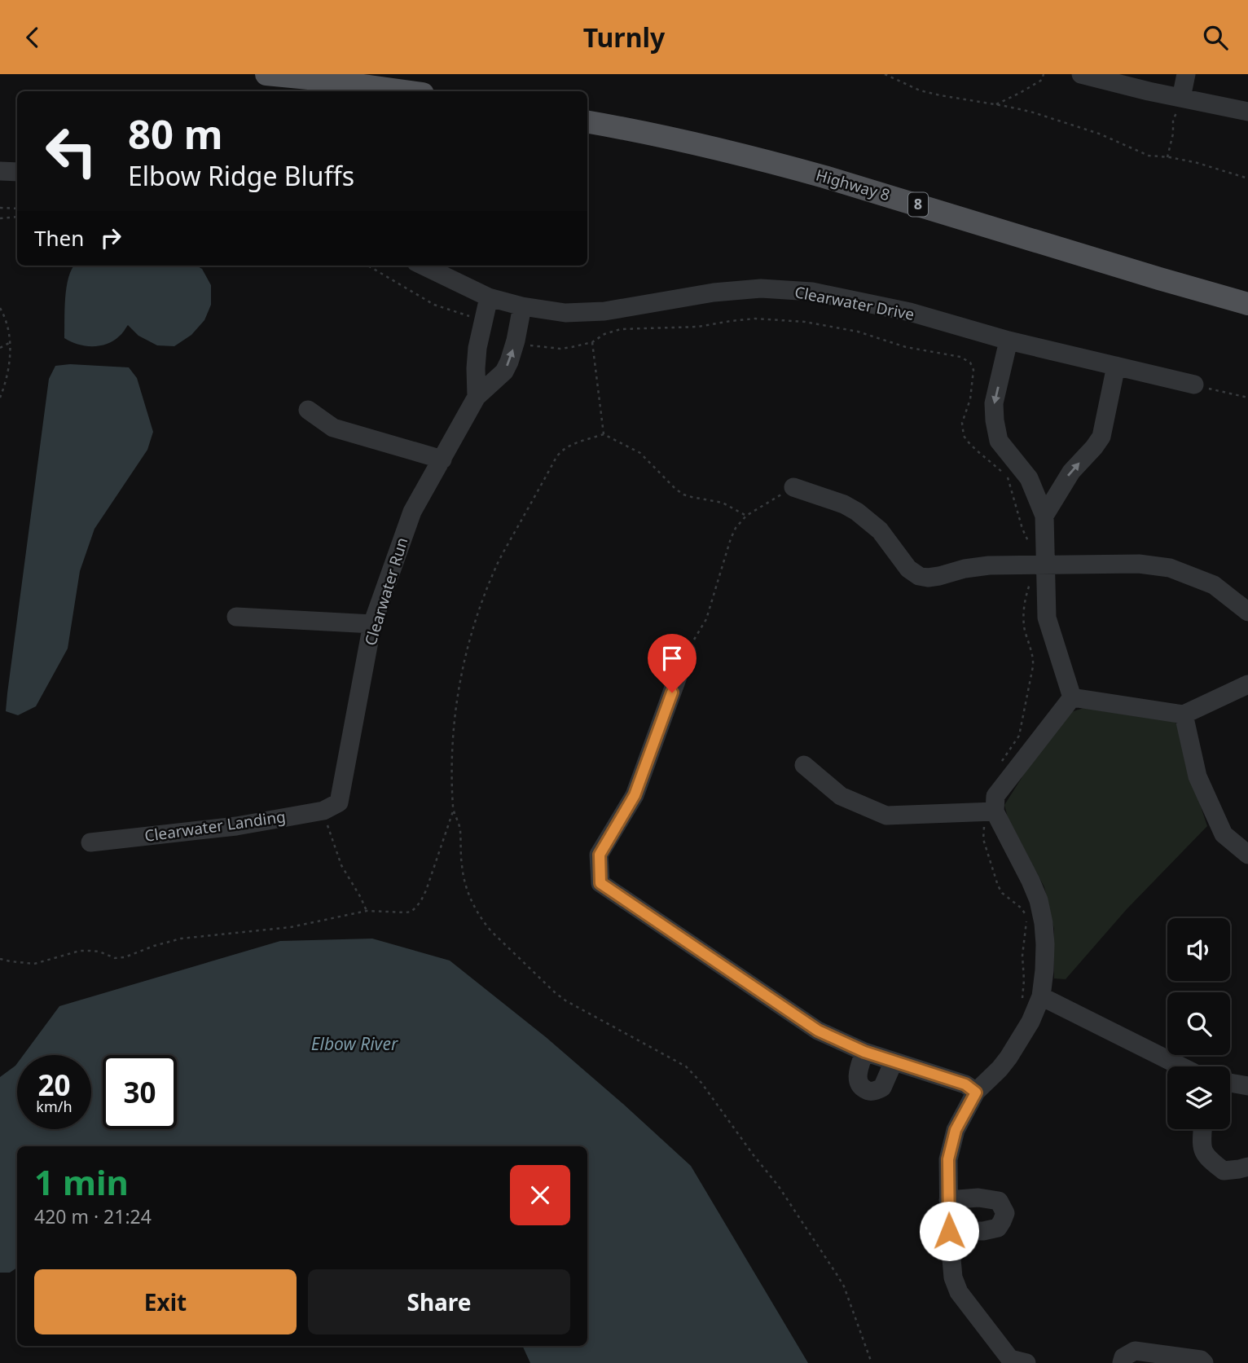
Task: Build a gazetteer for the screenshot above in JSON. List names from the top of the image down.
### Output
{
  "streets": {
    "main road": ["Highway 8", "8"],
    "street": ["Clearwater Drive", "Clearwater Run", "Clearwater Landing"]
  },
  "crossings": [
    ["Clearwater Drive", "Clearwater Run"],
    ["Clearwater Run", "Clearwater Landing"]
  ],
  "water": ["Elbow River"],
  "page": {
    "header": "Turnly",
    "turn": ["80 m", "Elbow Ridge Bluffs"],
    "then": "Then",
    "speed": "20 km/h",
    "limit": "30",
    "heading": ["1 min", "420 m · 21:24"],
    "buttons": ["Exit", "Share"]
  }
}
